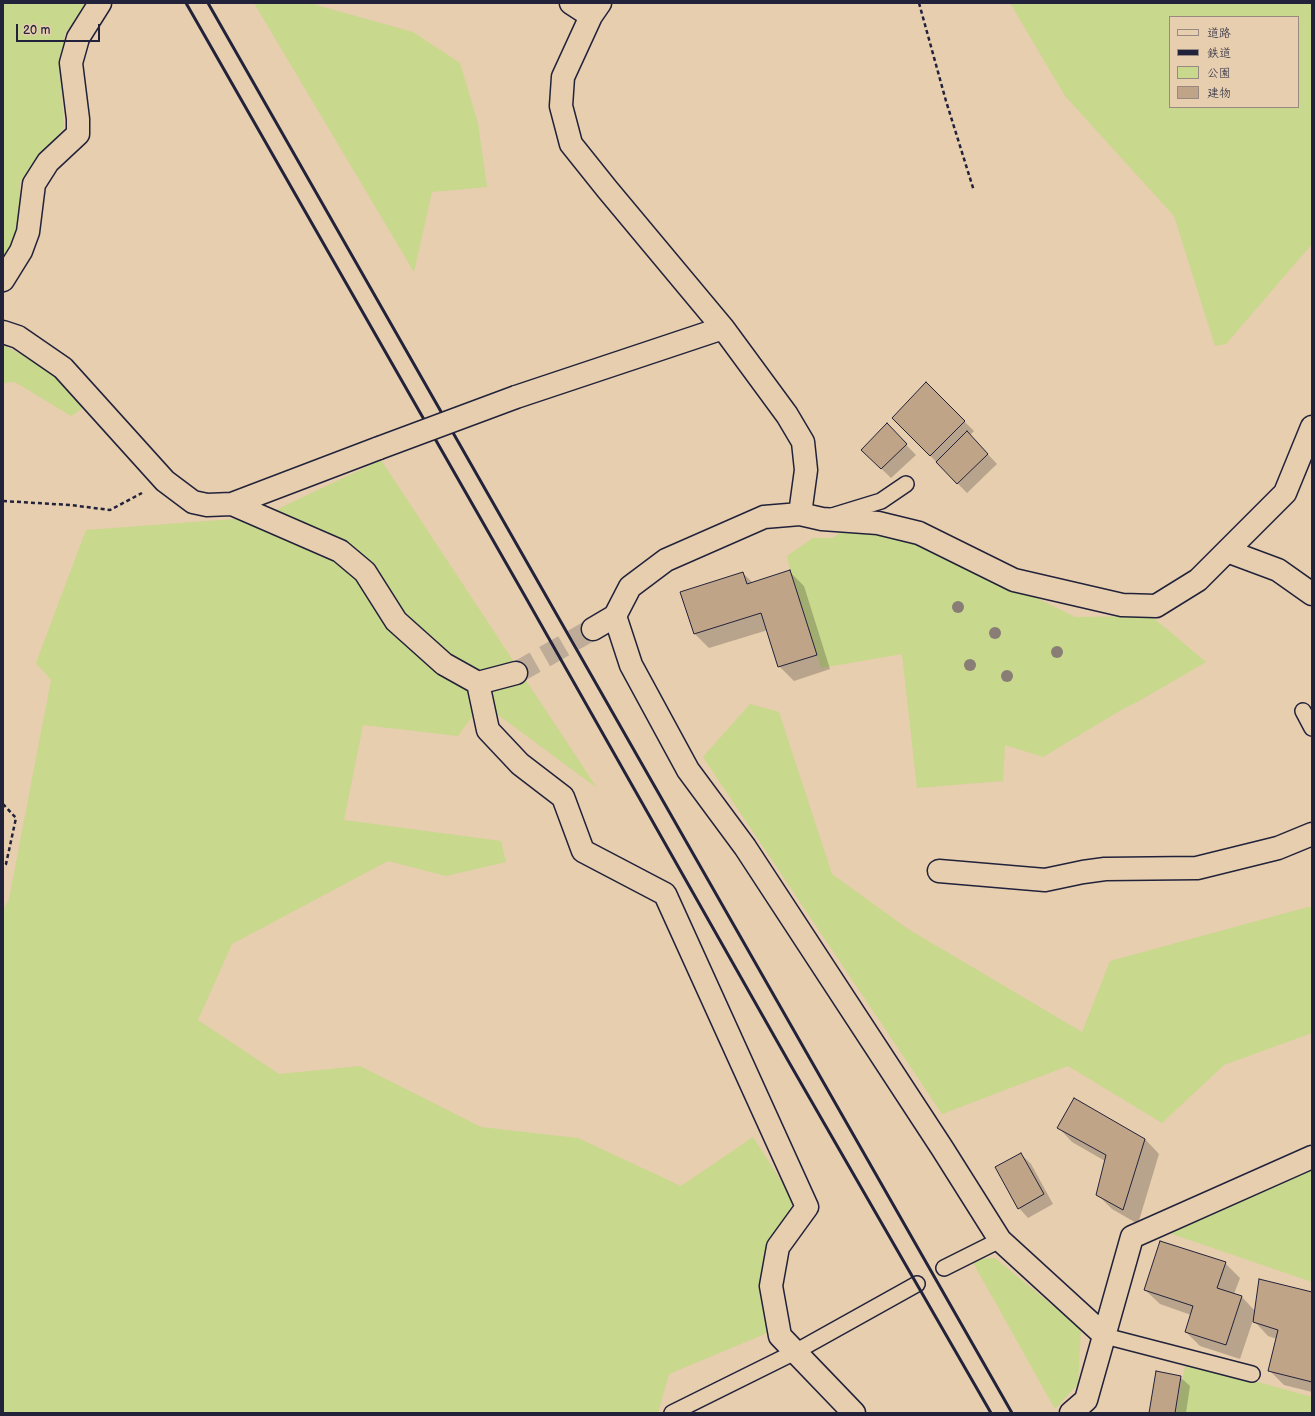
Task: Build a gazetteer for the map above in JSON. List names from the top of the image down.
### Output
{
  "legend": [
    "道路",
    "鉄道",
    "公園",
    "建物"
  ],
  "scale_bar": "20 m"
}
